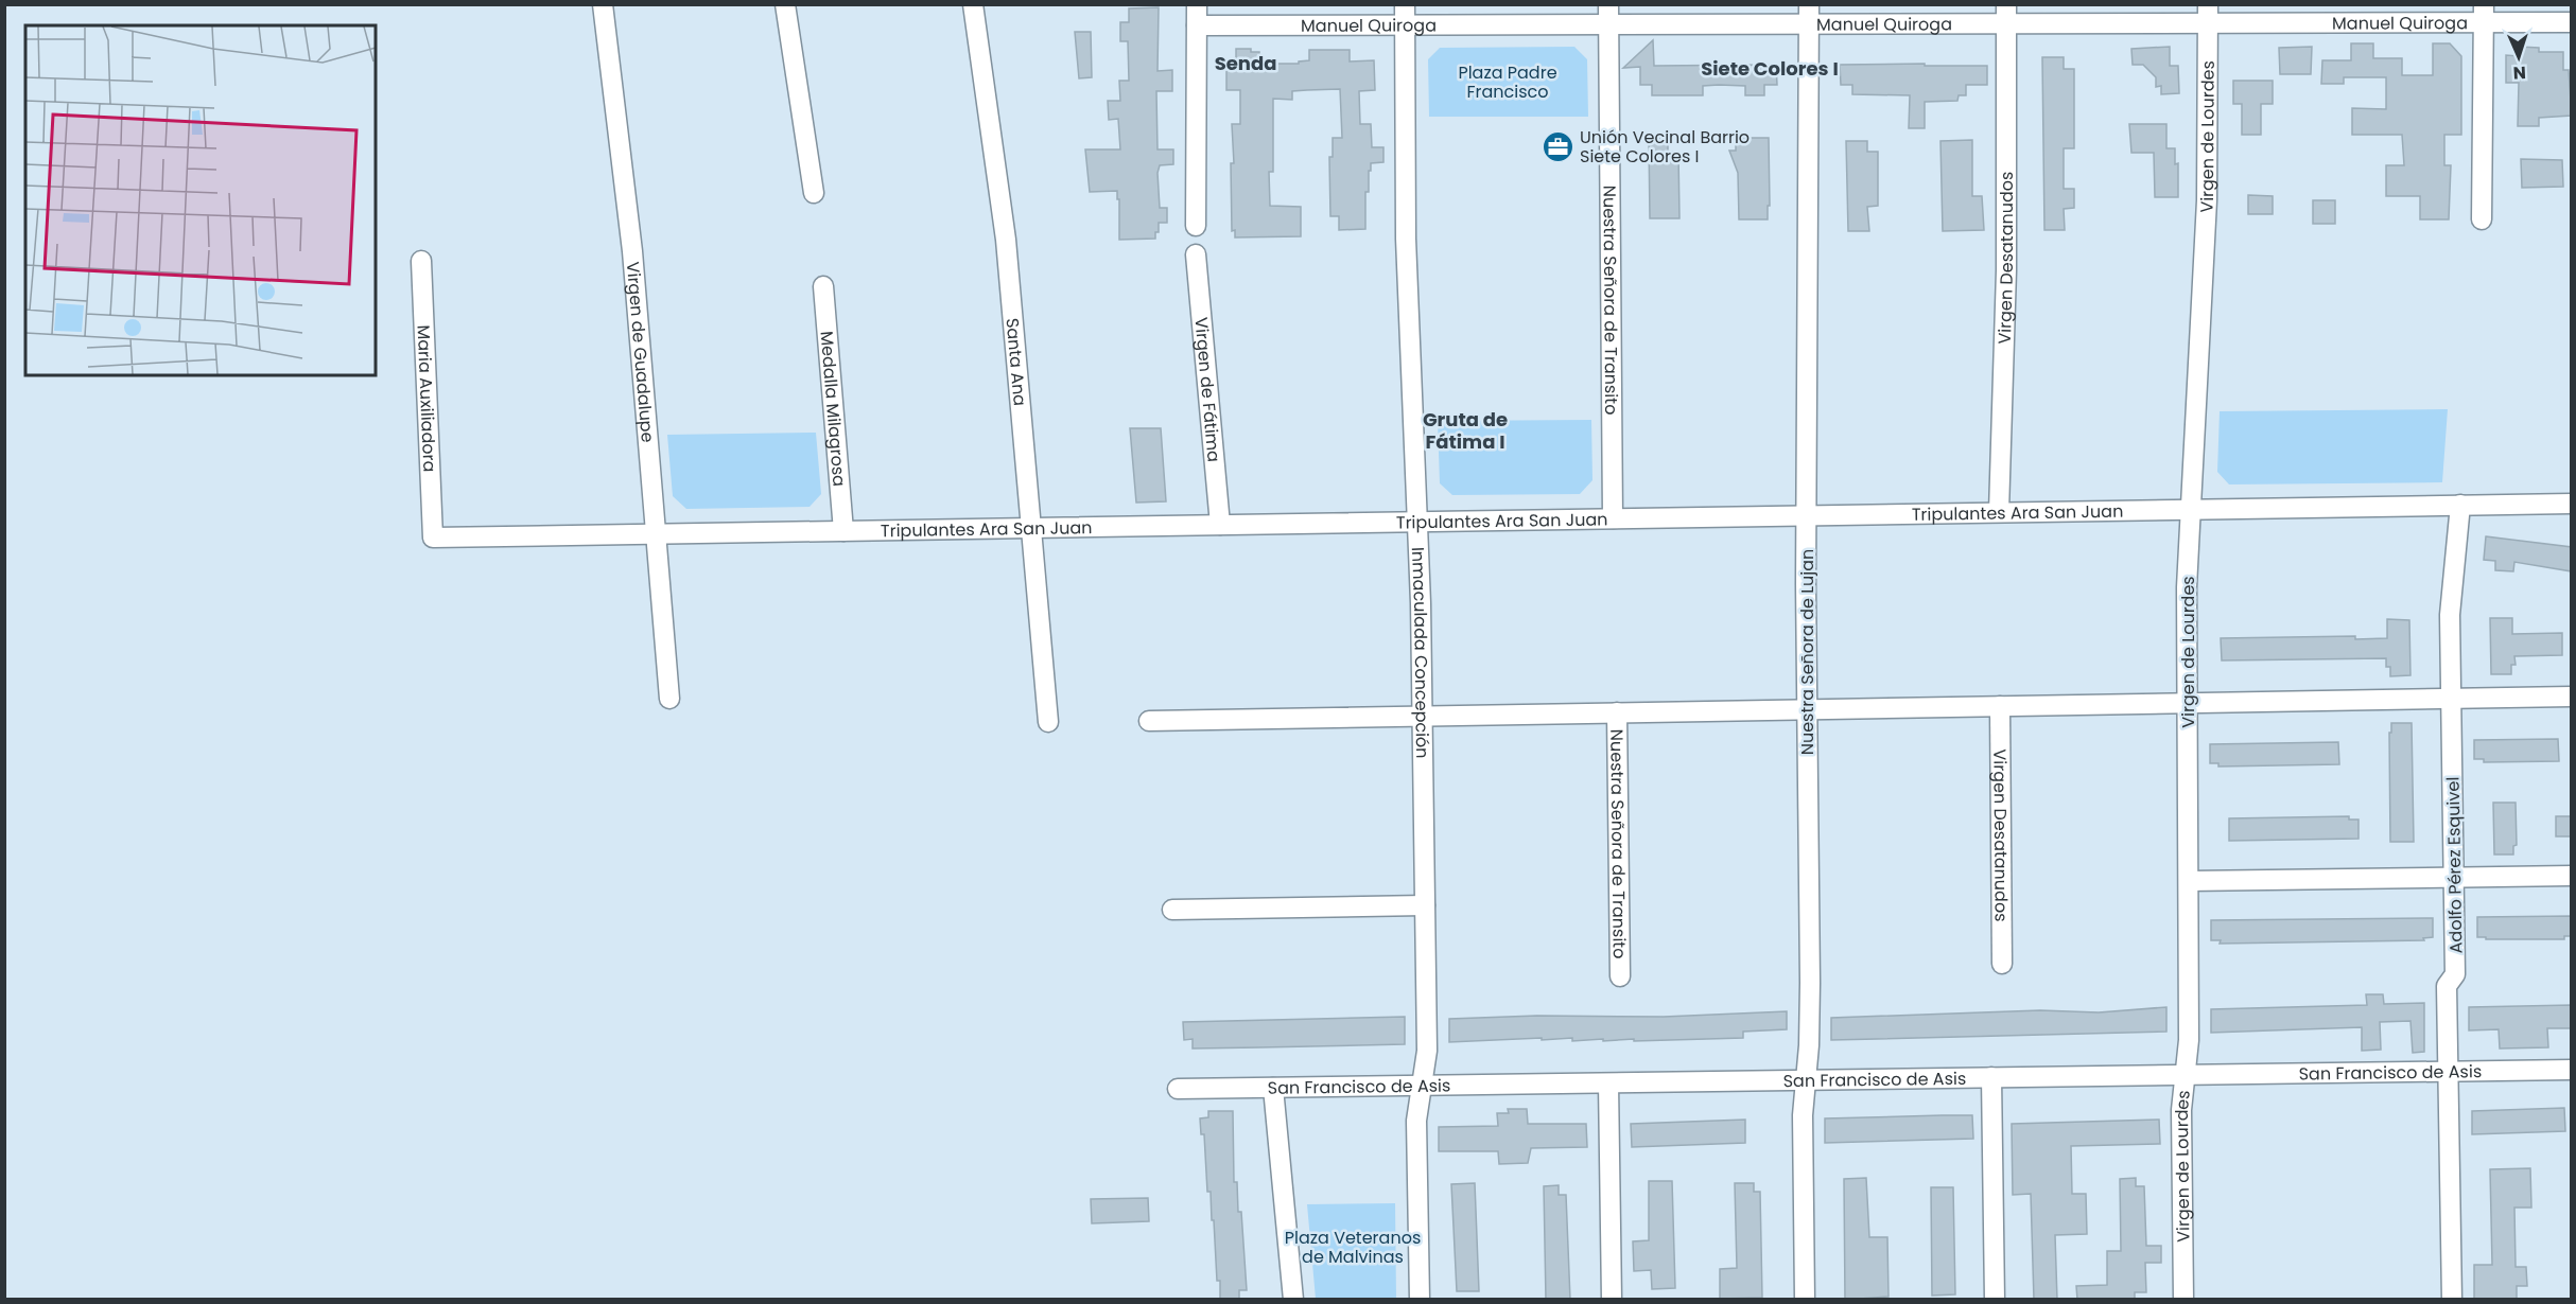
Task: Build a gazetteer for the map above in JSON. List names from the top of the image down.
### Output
{
  "streets": {
    "street": [
      "Manuel Quiroga",
      "Virgen de Lourdes",
      "Virgen Desatanudos",
      "Nuestra Señora de Transito",
      "Virgen de Guadalupe",
      "Santa Ana",
      "Virgen de Fátima",
      "Maria Auxiliadora",
      "Medalla Milagrosa",
      "Tripulantes Ara San Juan",
      "Inmaculada Concepción",
      "Nuestra Señora de Lujan",
      "Adolfo Pérez Esquivel",
      "San Francisco de Asis"
    ]
  },
  "crossings": [
    ["Manuel Quiroga", "Virgen de Lourdes"],
    ["Manuel Quiroga", "Virgen Desatanudos"],
    ["Manuel Quiroga", "Nuestra Señora de Transito"],
    ["Manuel Quiroga", "Inmaculada Concepción"],
    ["Manuel Quiroga", "Nuestra Señora de Lujan"],
    ["Virgen de Lourdes", "Tripulantes Ara San Juan"],
    ["Virgen de Lourdes", "San Francisco de Asis"],
    ["Virgen Desatanudos", "Tripulantes Ara San Juan"],
    ["Nuestra Señora de Transito", "Tripulantes Ara San Juan"],
    ["Virgen de Guadalupe", "Tripulantes Ara San Juan"],
    ["Santa Ana", "Tripulantes Ara San Juan"],
    ["Virgen de Fátima", "Tripulantes Ara San Juan"],
    ["Maria Auxiliadora", "Tripulantes Ara San Juan"],
    ["Medalla Milagrosa", "Tripulantes Ara San Juan"],
    ["Tripulantes Ara San Juan", "Inmaculada Concepción"],
    ["Tripulantes Ara San Juan", "Nuestra Señora de Lujan"],
    ["Tripulantes Ara San Juan", "Adolfo Pérez Esquivel"],
    ["Inmaculada Concepción", "San Francisco de Asis"],
    ["Nuestra Señora de Lujan", "San Francisco de Asis"],
    ["Adolfo Pérez Esquivel", "San Francisco de Asis"]
  ],
  "districts": ["Senda", "Siete Colores I", "Gruta de Fátima I"],
  "parks": ["Plaza Padre Francisco", "Plaza Veteranos de Malvinas"],
  "places": {
    "office": ["Unión Vecinal Barrio Siete Colores I"]
  },
  "north": "bottom"
}
